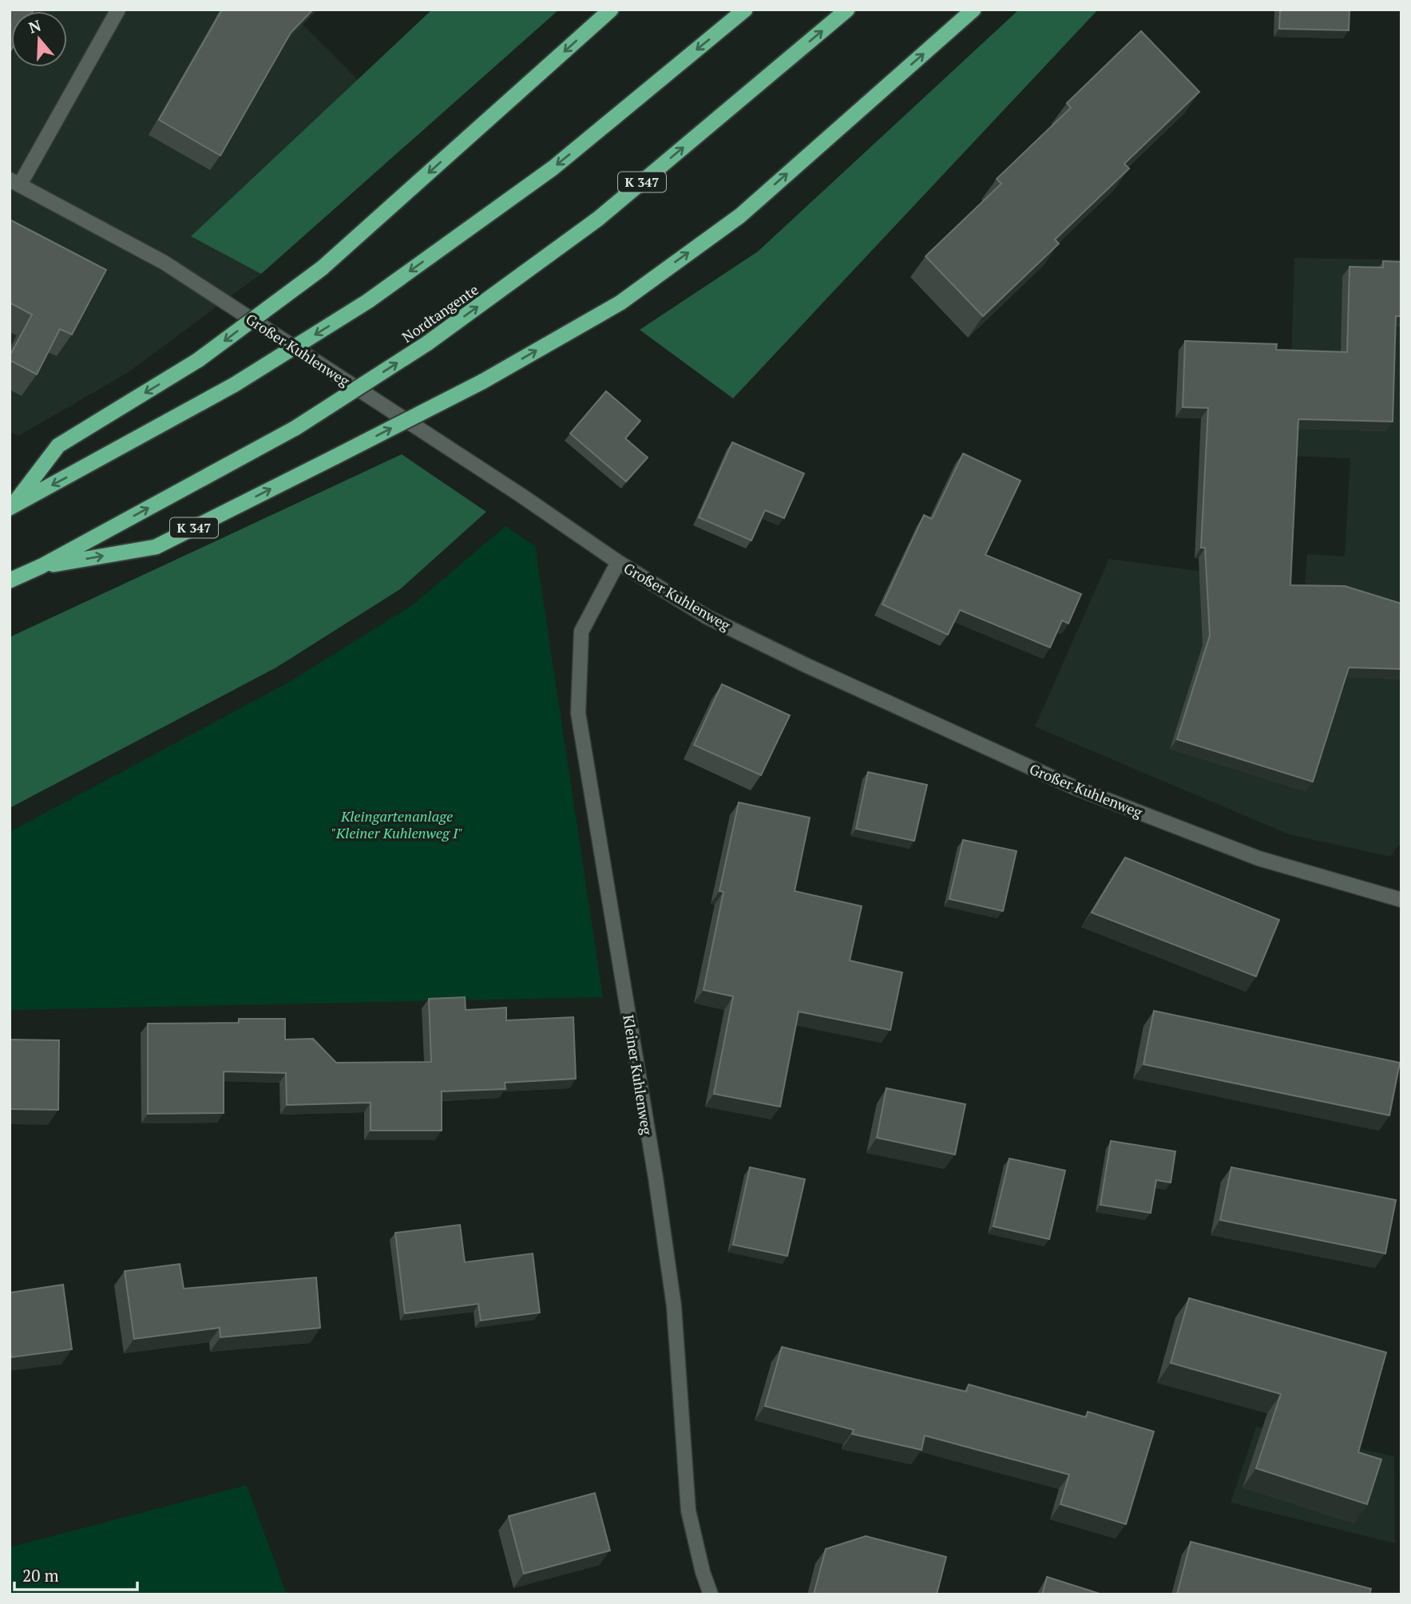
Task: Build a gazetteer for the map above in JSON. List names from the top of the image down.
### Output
{
  "streets": {
    "highway": ["K 347", "Nordtangente"],
    "street": ["Großer Kuhlenweg", "Kleiner Kuhlenweg"]
  },
  "crossings": [
    ["K 347", "Nordtangente"],
    ["Großer Kuhlenweg", "Kleiner Kuhlenweg"]
  ],
  "parks": ["Kleingartenanlage \"Kleiner Kuhlenweg I\""],
  "scale_bar": "20 m",
  "north": "top"
}
